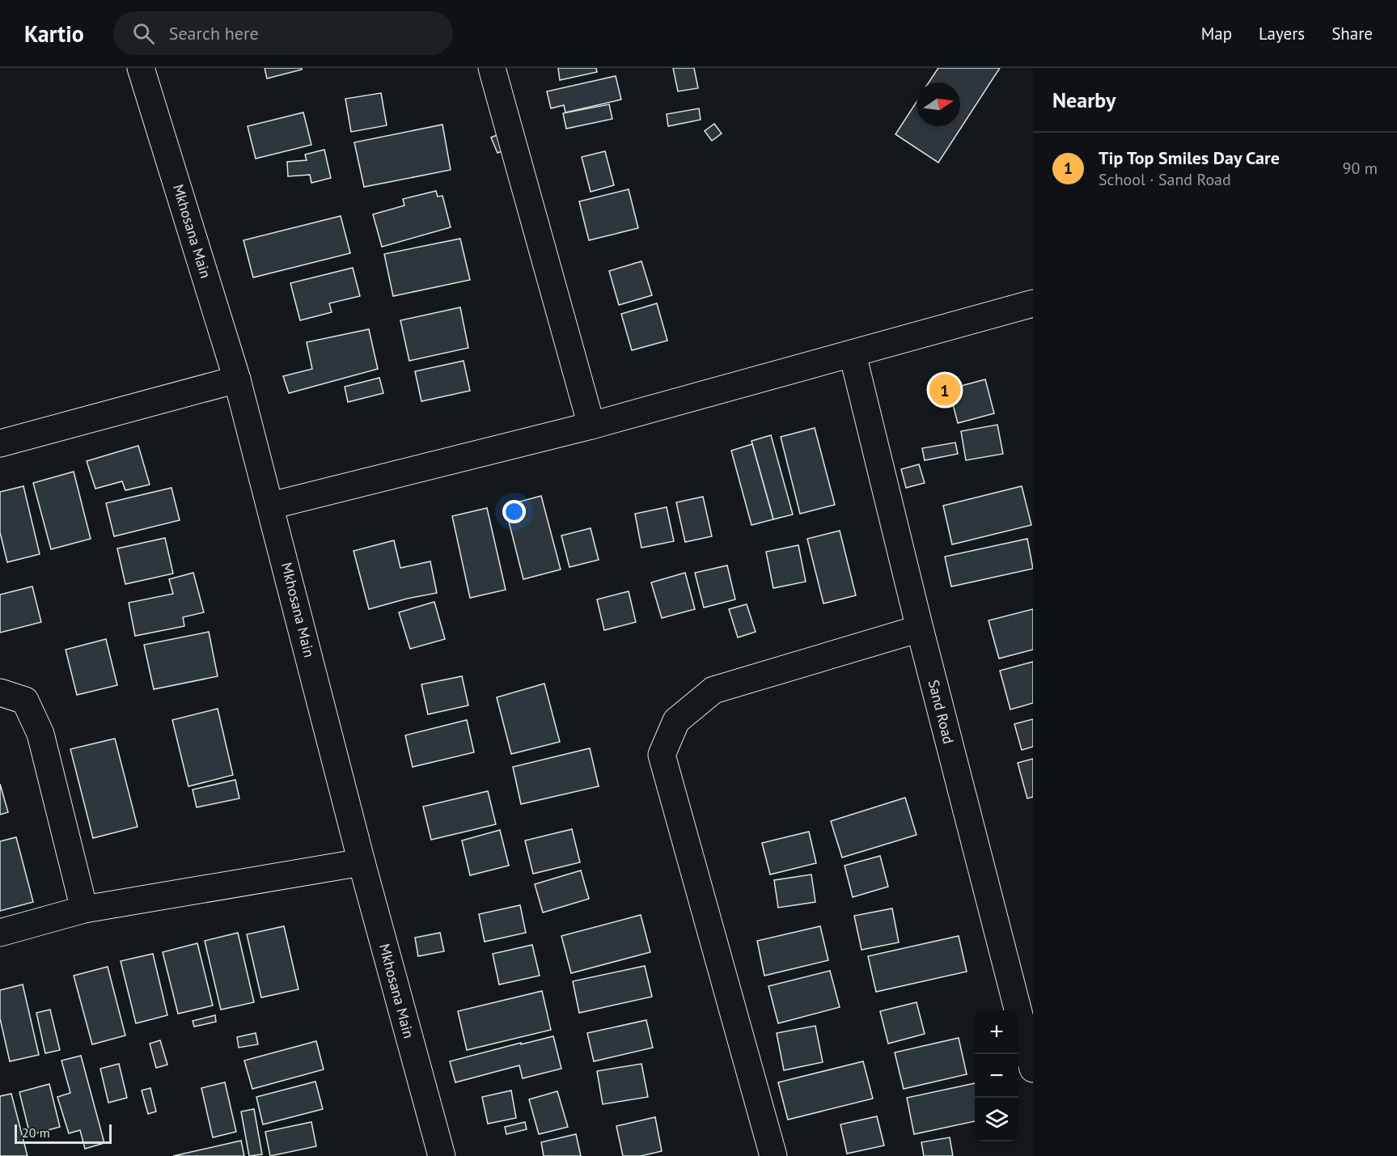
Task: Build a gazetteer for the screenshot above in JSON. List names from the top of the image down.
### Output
{
  "streets": {
    "street": ["Mkhosana Main", "Sand Road"]
  },
  "scale_bar": "20 m",
  "north": "right",
  "page": {
    "header": "Kartio",
    "search": "Search here",
    "nav": ["Map", "Layers", "Share"],
    "heading": "Nearby",
    "list": [
      {
        "mark": "1",
        "name": "Tip Top Smiles Day Care",
        "note": "School · Sand Road",
        "value": "90 m"
      }
    ],
    "pins": "1",
    "map_buttons": ["+", "−"],
    "scale": "20 m"
  }
}
